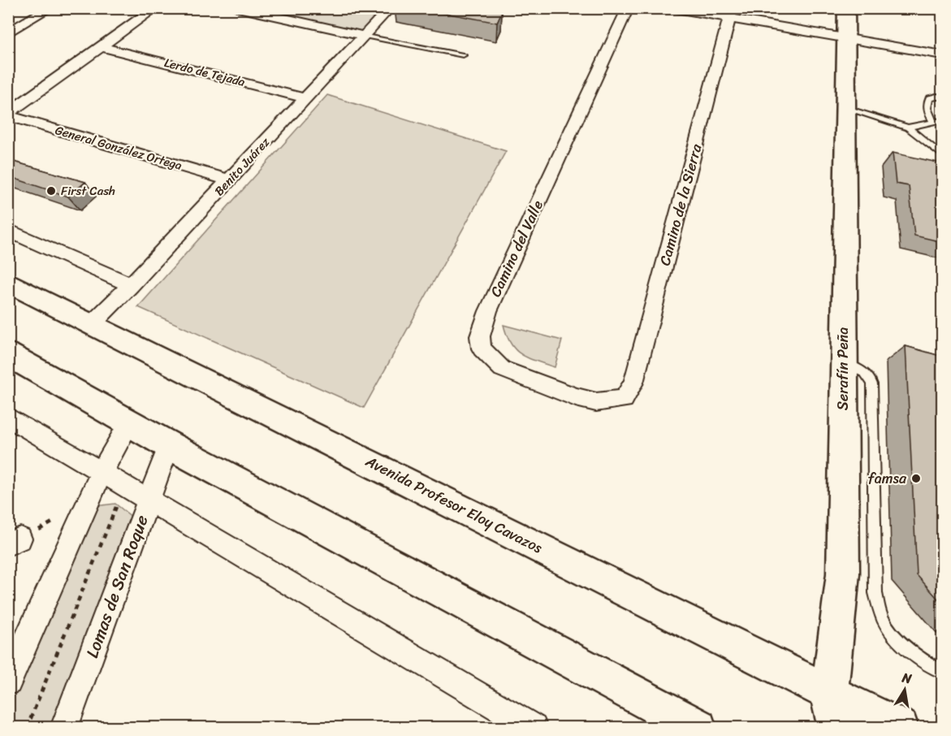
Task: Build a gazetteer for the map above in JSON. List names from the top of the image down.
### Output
{
  "streets": {
    "main road": ["Serafín Peña", "Avenida Profesor Eloy Cavazos"],
    "street": [
      "Lerdo de Tejada",
      "General González Ortega",
      "Benito Juárez",
      "Camino de la Sierra",
      "Camino del Valle",
      "Lomas de San Roque"
    ]
  },
  "crossings": [
    ["Lerdo de Tejada", "Benito Juárez"],
    ["General González Ortega", "Benito Juárez"],
    ["Benito Juárez", "Avenida Profesor Eloy Cavazos"],
    ["Camino de la Sierra", "Camino del Valle"],
    ["Serafín Peña", "Avenida Profesor Eloy Cavazos"]
  ],
  "places": ["First Cash", "famsa"],
  "north": "top"
}
